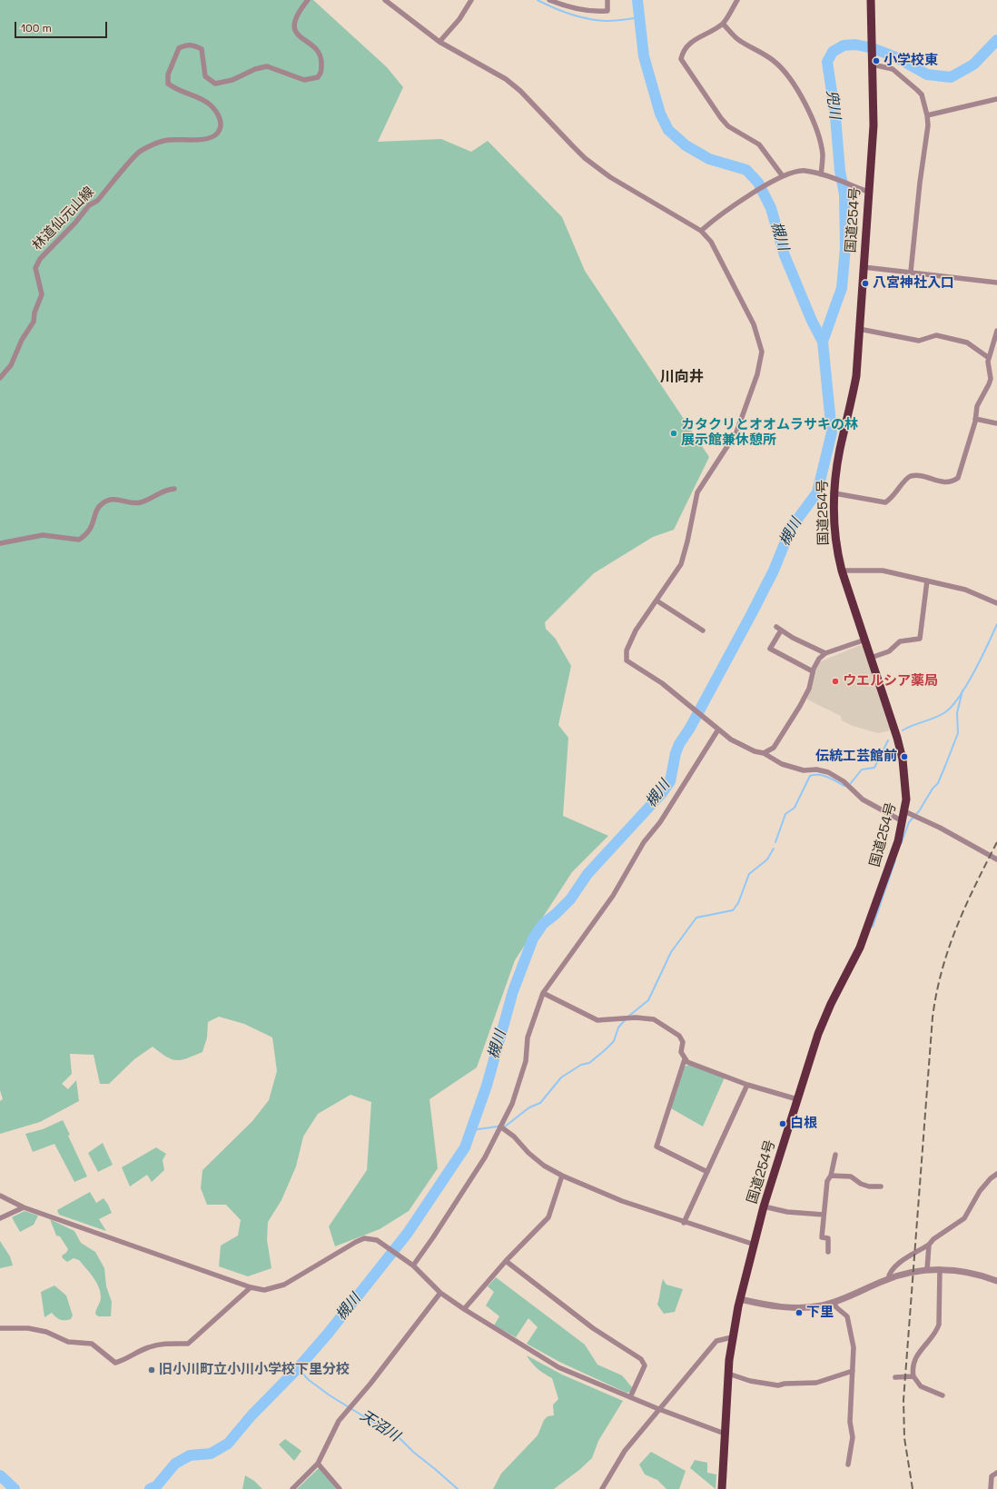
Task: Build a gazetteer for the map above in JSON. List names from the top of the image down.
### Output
{
  "streets": {
    "highway": ["国道254号"],
    "street": ["林道仙元山線"]
  },
  "districts": ["川向井"],
  "water": ["兜川", "槻川", "天沼川"],
  "places": [
    "小学校東",
    "八宮神社入口",
    "カタクリとオオムラサキの林 展示館兼休憩所",
    "ウエルシア薬局",
    "伝統工芸館前",
    "白根",
    "下里",
    "旧小川町立小川小学校下里分校"
  ],
  "scale_bar": "100 m"
}
